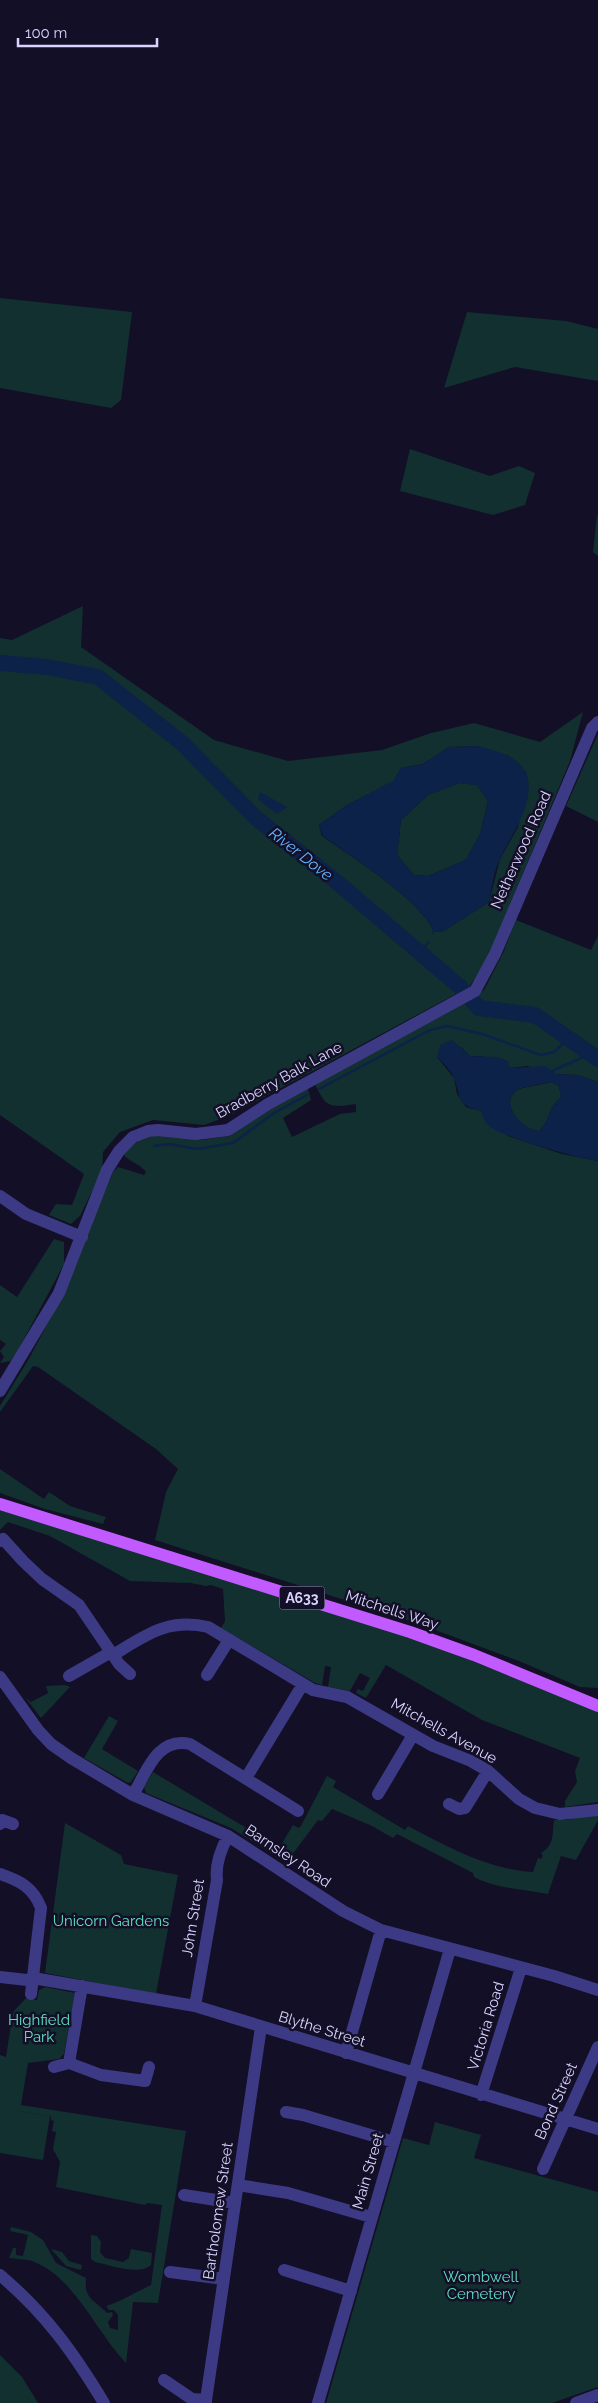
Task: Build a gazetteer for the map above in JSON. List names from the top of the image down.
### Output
{
  "streets": {
    "main road": ["A633", "Mitchells Way"],
    "street": [
      "Netherwood Road",
      "Bradberry Balk Lane",
      "Mitchells Avenue",
      "Barnsley Road",
      "John Street",
      "Victoria Road",
      "Blythe Street",
      "Bond Street",
      "Main Street",
      "Bartholomew Street"
    ]
  },
  "crossings": [
    ["Netherwood Road", "Bradberry Balk Lane"],
    ["Barnsley Road", "John Street"],
    ["Barnsley Road", "Victoria Road"],
    ["Barnsley Road", "Main Street"],
    ["John Street", "Blythe Street"],
    ["Victoria Road", "Blythe Street"],
    ["Blythe Street", "Bond Street"],
    ["Blythe Street", "Main Street"],
    ["Blythe Street", "Bartholomew Street"]
  ],
  "water": ["River Dove"],
  "parks": ["Unicorn Gardens", "Highfield Park", "Wombwell Cemetery"],
  "scale_bar": "100 m"
}
